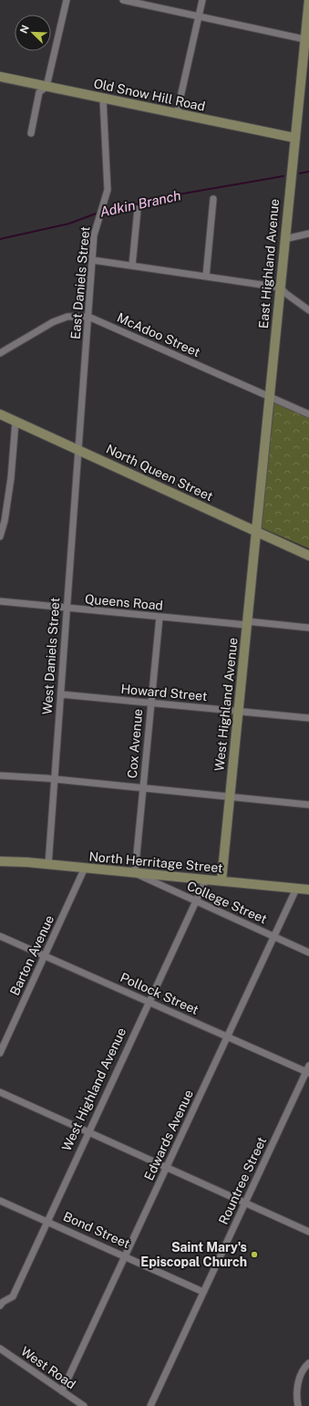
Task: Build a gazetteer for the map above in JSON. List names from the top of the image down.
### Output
{
  "streets": {
    "street": [
      "Old Snow Hill Road",
      "East Highland Avenue",
      "East Daniels Street",
      "McAdoo Street",
      "North Queen Street",
      "Queens Road",
      "West Daniels Street",
      "Howard Street",
      "West Highland Avenue",
      "Cox Avenue",
      "North Herritage Street",
      "College Street",
      "Barton Avenue",
      "Pollock Street",
      "Edwards Avenue",
      "Rountree Street",
      "Bond Street",
      "West Road"
    ]
  },
  "crossings": [
    ["Old Snow Hill Road", "East Highland Avenue"],
    ["Old Snow Hill Road", "East Daniels Street"],
    ["East Highland Avenue", "McAdoo Street"],
    ["East Highland Avenue", "North Queen Street"],
    ["East Highland Avenue", "West Highland Avenue"],
    ["East Daniels Street", "McAdoo Street"],
    ["East Daniels Street", "North Queen Street"],
    ["East Daniels Street", "West Daniels Street"],
    ["North Queen Street", "West Daniels Street"],
    ["North Queen Street", "West Highland Avenue"],
    ["Queens Road", "West Daniels Street"],
    ["Queens Road", "West Highland Avenue"],
    ["Queens Road", "Cox Avenue"],
    ["West Daniels Street", "Howard Street"],
    ["West Daniels Street", "North Herritage Street"],
    ["Howard Street", "West Highland Avenue"],
    ["Howard Street", "Cox Avenue"],
    ["West Highland Avenue", "North Herritage Street"],
    ["West Highland Avenue", "College Street"],
    ["West Highland Avenue", "Pollock Street"],
    ["West Highland Avenue", "Bond Street"],
    ["Cox Avenue", "North Herritage Street"],
    ["Cox Avenue", "College Street"],
    ["North Herritage Street", "College Street"],
    ["North Herritage Street", "Barton Avenue"],
    ["North Herritage Street", "Edwards Avenue"],
    ["College Street", "Edwards Avenue"],
    ["Barton Avenue", "Pollock Street"],
    ["Pollock Street", "Edwards Avenue"],
    ["Pollock Street", "Rountree Street"],
    ["Edwards Avenue", "Bond Street"],
    ["Edwards Avenue", "West Road"],
    ["Rountree Street", "Bond Street"]
  ],
  "water": ["Adkin Branch"],
  "places": ["Saint Mary's Episcopal Church"],
  "north": "top left"
}
